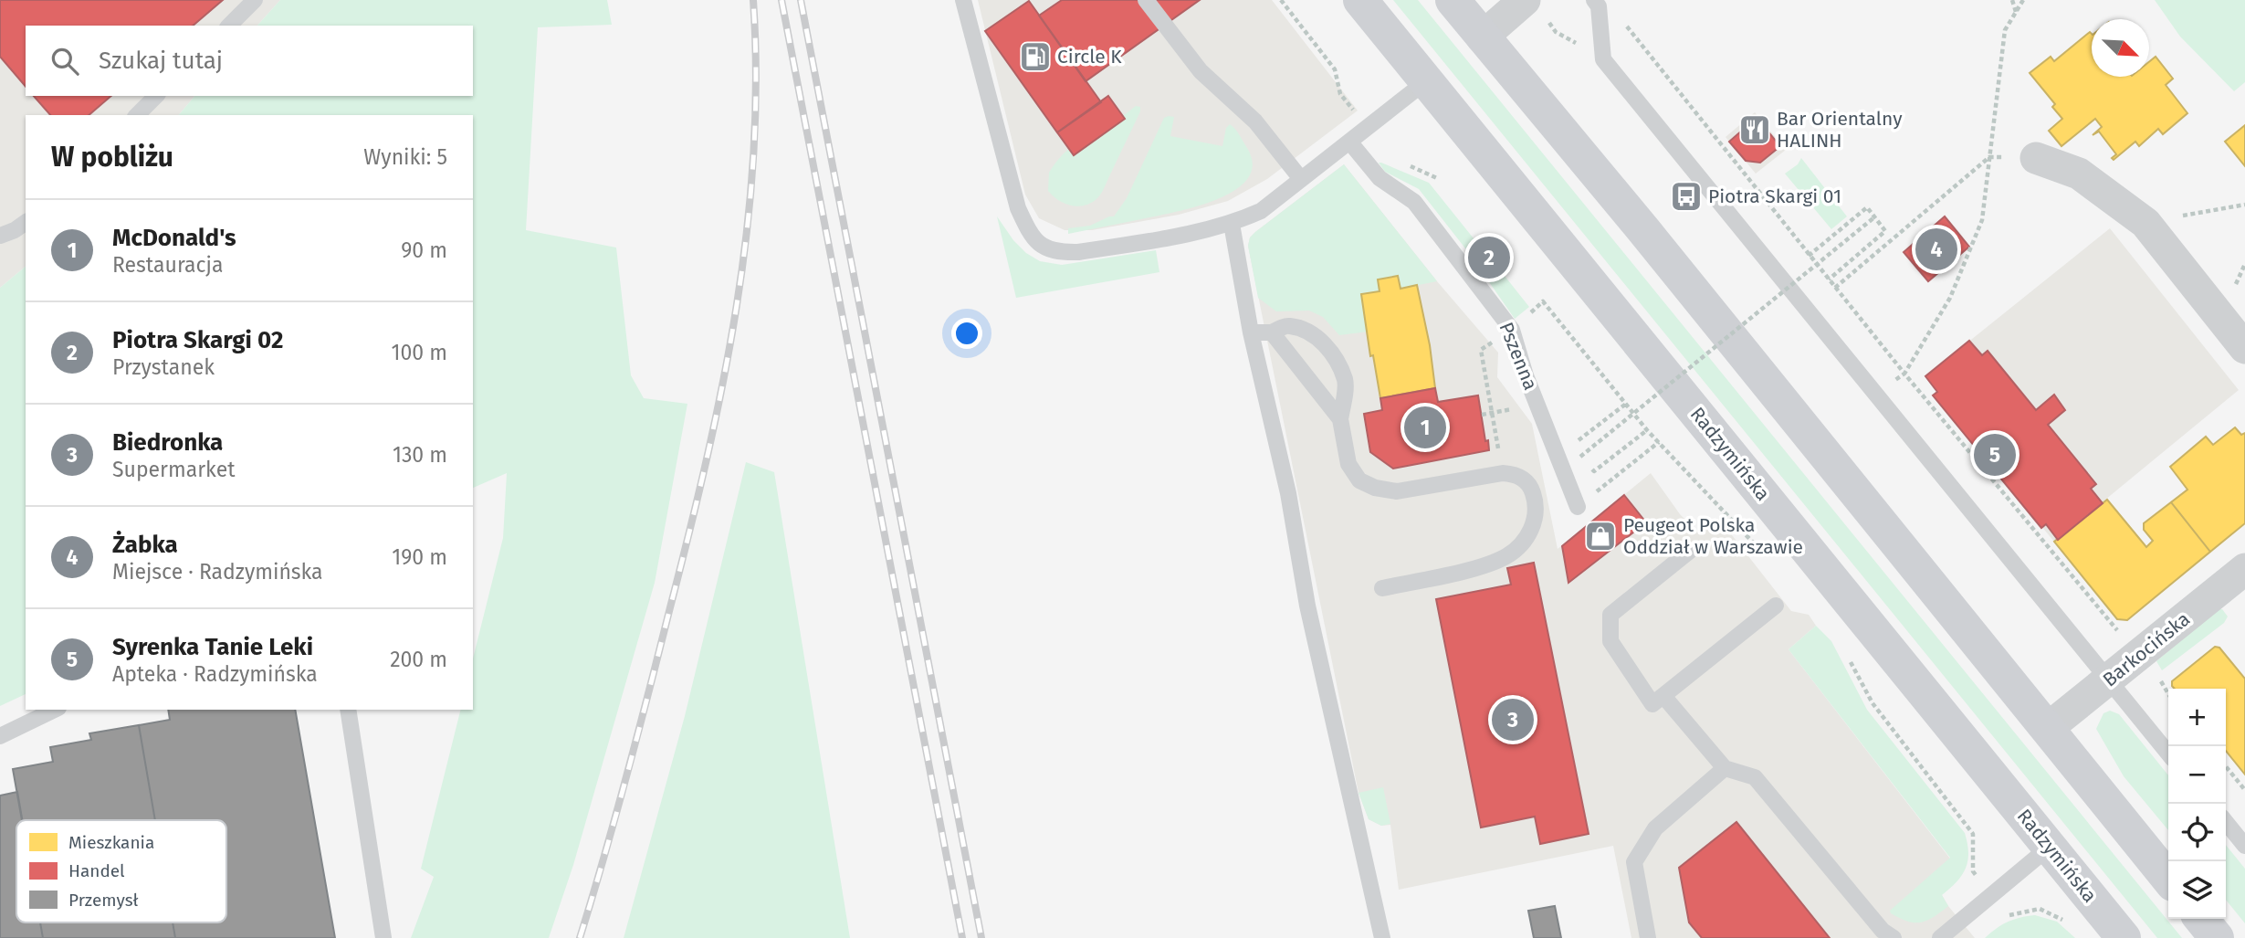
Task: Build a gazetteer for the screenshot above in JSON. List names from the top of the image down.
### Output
{
  "streets": {
    "main road": ["Radzymińska"],
    "street": ["Barkocińska"],
    "lane": ["Pszenna"]
  },
  "places": {
    "fuel station": ["Circle K"],
    "restaurant": ["Bar Orientalny HALINH"],
    "bus stop": ["Piotra Skargi 01"],
    "shop": ["Peugeot Polska Oddział w Warszawie"]
  },
  "legend": ["Mieszkania", "Handel", "Przemysł"],
  "north": "bottom right",
  "page": {
    "search": "Szukaj tutaj",
    "heading": ["W pobliżu", "Wyniki: 5"],
    "list": [
      {
        "mark": "1",
        "name": "McDonald's",
        "note": "Restauracja",
        "value": "90 m"
      },
      {
        "mark": "2",
        "name": "Piotra Skargi 02",
        "note": "Przystanek",
        "value": "100 m"
      },
      {
        "mark": "3",
        "name": "Biedronka",
        "note": "Supermarket",
        "value": "130 m"
      },
      {
        "mark": "4",
        "name": "Żabka",
        "note": "Miejsce · Radzymińska",
        "value": "190 m"
      },
      {
        "mark": "5",
        "name": "Syrenka Tanie Leki",
        "note": "Apteka · Radzymińska",
        "value": "200 m"
      }
    ],
    "pins": [
      "4",
      "2",
      "1",
      "5",
      "3"
    ],
    "map_buttons": ["+", "−"]
  }
}
